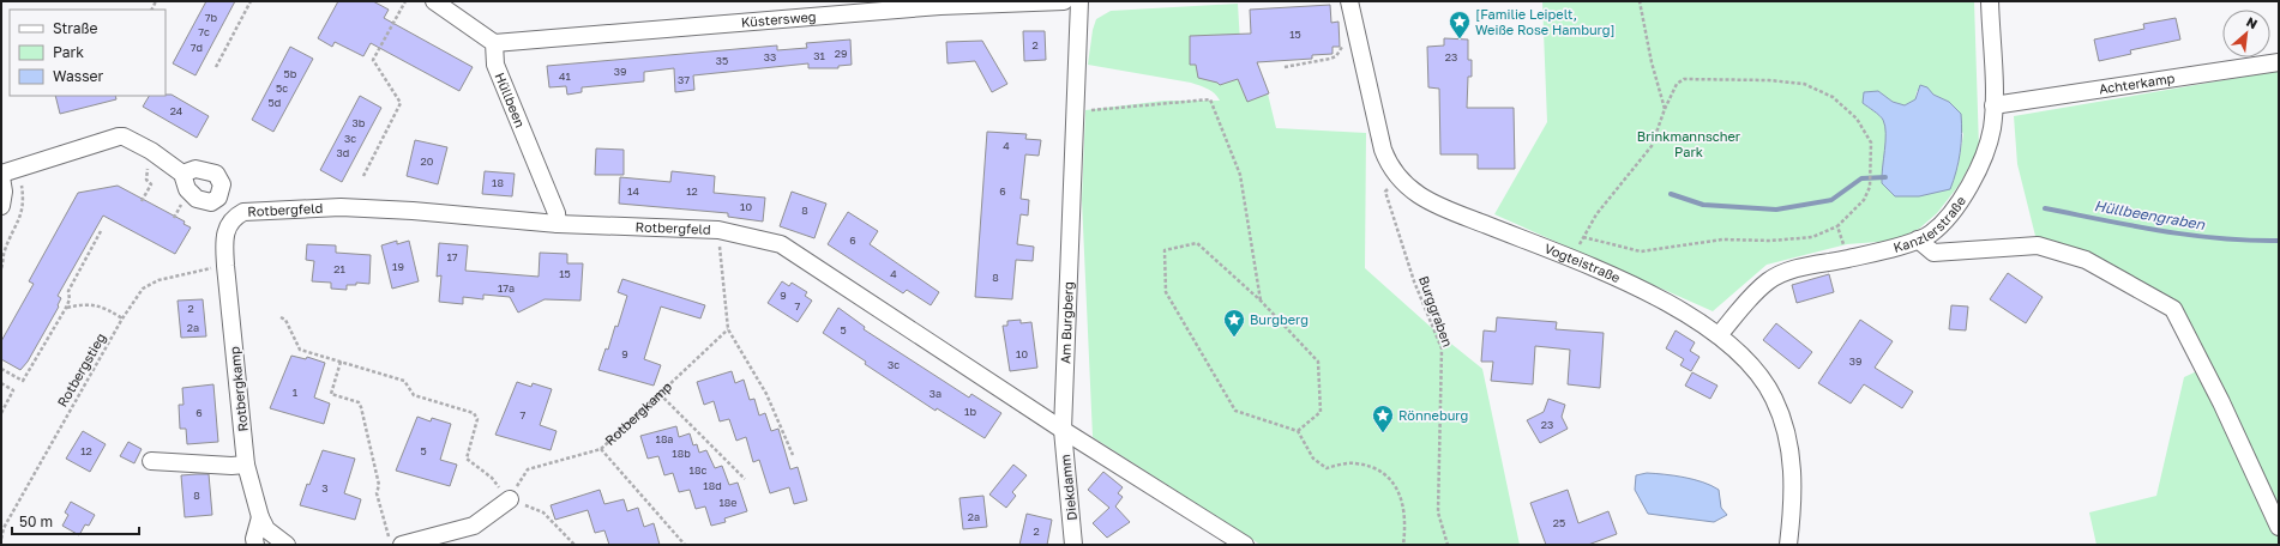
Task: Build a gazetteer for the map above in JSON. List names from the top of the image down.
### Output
{
  "streets": {
    "street": [
      "Küstersweg",
      "Achterkamp",
      "Hüllbeen",
      "Rotbergfeld",
      "Kanzlerstraße",
      "Vogteistraße",
      "Am Burgberg",
      "Rotbergkamp",
      "Diekdamm"
    ],
    "path": ["Burggraben", "Rotbergstieg"]
  },
  "crossings": [
    ["Küstersweg", "Hüllbeen"],
    ["Achterkamp", "Kanzlerstraße"],
    ["Hüllbeen", "Rotbergfeld"],
    ["Rotbergfeld", "Am Burgberg"],
    ["Rotbergfeld", "Rotbergkamp"],
    ["Rotbergfeld", "Diekdamm"],
    ["Kanzlerstraße", "Vogteistraße"],
    ["Vogteistraße", "Burggraben"],
    ["Am Burgberg", "Diekdamm"],
    ["Rotbergstieg", "Rotbergkamp"]
  ],
  "water": ["Hüllbeengraben"],
  "parks": ["Brinkmannscher Park"],
  "places": {
    "place": ["[Familie Leipelt, Weiße Rose Hamburg]", "Burgberg", "Rönneburg"]
  },
  "house_numbers": [
    "7b",
    "7c",
    "15",
    "2",
    "7d",
    "29",
    "31",
    "33",
    "23",
    "35",
    "39",
    "5b",
    "41",
    "37",
    "5c",
    "5d",
    "24",
    "3b",
    "3c",
    "4",
    "3d",
    "20",
    "18",
    "14",
    "12",
    "6",
    "10",
    "8",
    "6",
    "17",
    "19",
    "21",
    "15",
    "4",
    "8",
    "17a",
    "9",
    "7",
    "2",
    "2a",
    "5",
    "9",
    "10",
    "39",
    "3c",
    "1",
    "3a",
    "1b",
    "6",
    "7",
    "23",
    "18a",
    "12",
    "5",
    "18b",
    "18c",
    "18d",
    "3",
    "8",
    "18e",
    "2a",
    "25",
    "2"
  ],
  "legend": ["Straße", "Park", "Wasser"],
  "scale_bar": "50 m",
  "north": "top right"
}
